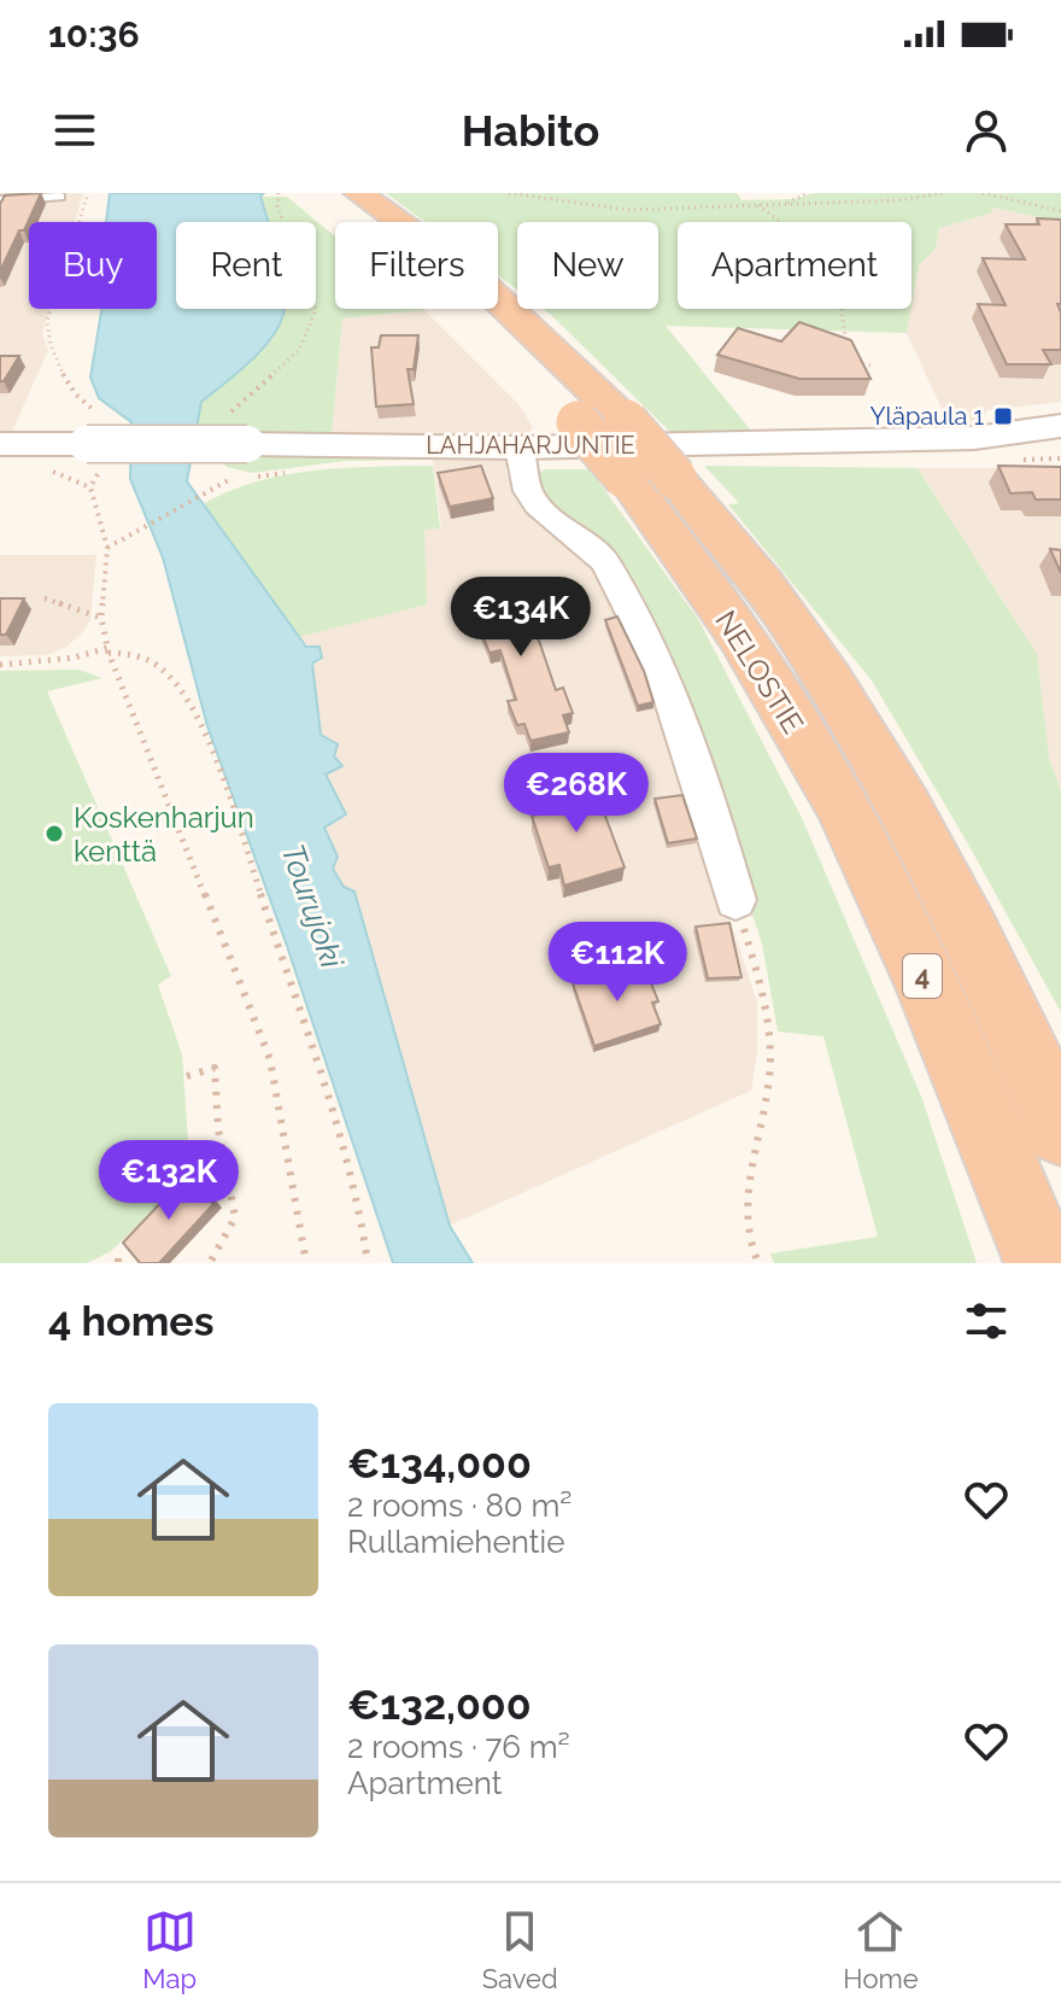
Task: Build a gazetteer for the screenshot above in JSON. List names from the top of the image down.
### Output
{
  "streets": {
    "highway": ["NELOSTIE", "4"],
    "street": ["LAHJAHARJUNTIE"]
  },
  "water": ["Tourujoki"],
  "places": {
    "transit": ["Yläpaula 1"],
    "other": ["Koskenharjun kenttä"]
  },
  "page": {
    "status": "10:36",
    "header": "Habito",
    "chip": [
      "Buy",
      "Rent",
      "Filters",
      "New",
      "Apartment"
    ],
    "price": [
      "€134K",
      "€268K",
      "€112K",
      "€132K"
    ],
    "heading": "4 homes",
    "list": [
      {
        "name": "€134,000",
        "note": "2 rooms · 80 m² · Rullamiehentie"
      },
      {
        "name": "€132,000",
        "note": "2 rooms · 76 m² · Apartment"
      }
    ],
    "tabs": ["Map", "Saved", "Home"]
  }
}
